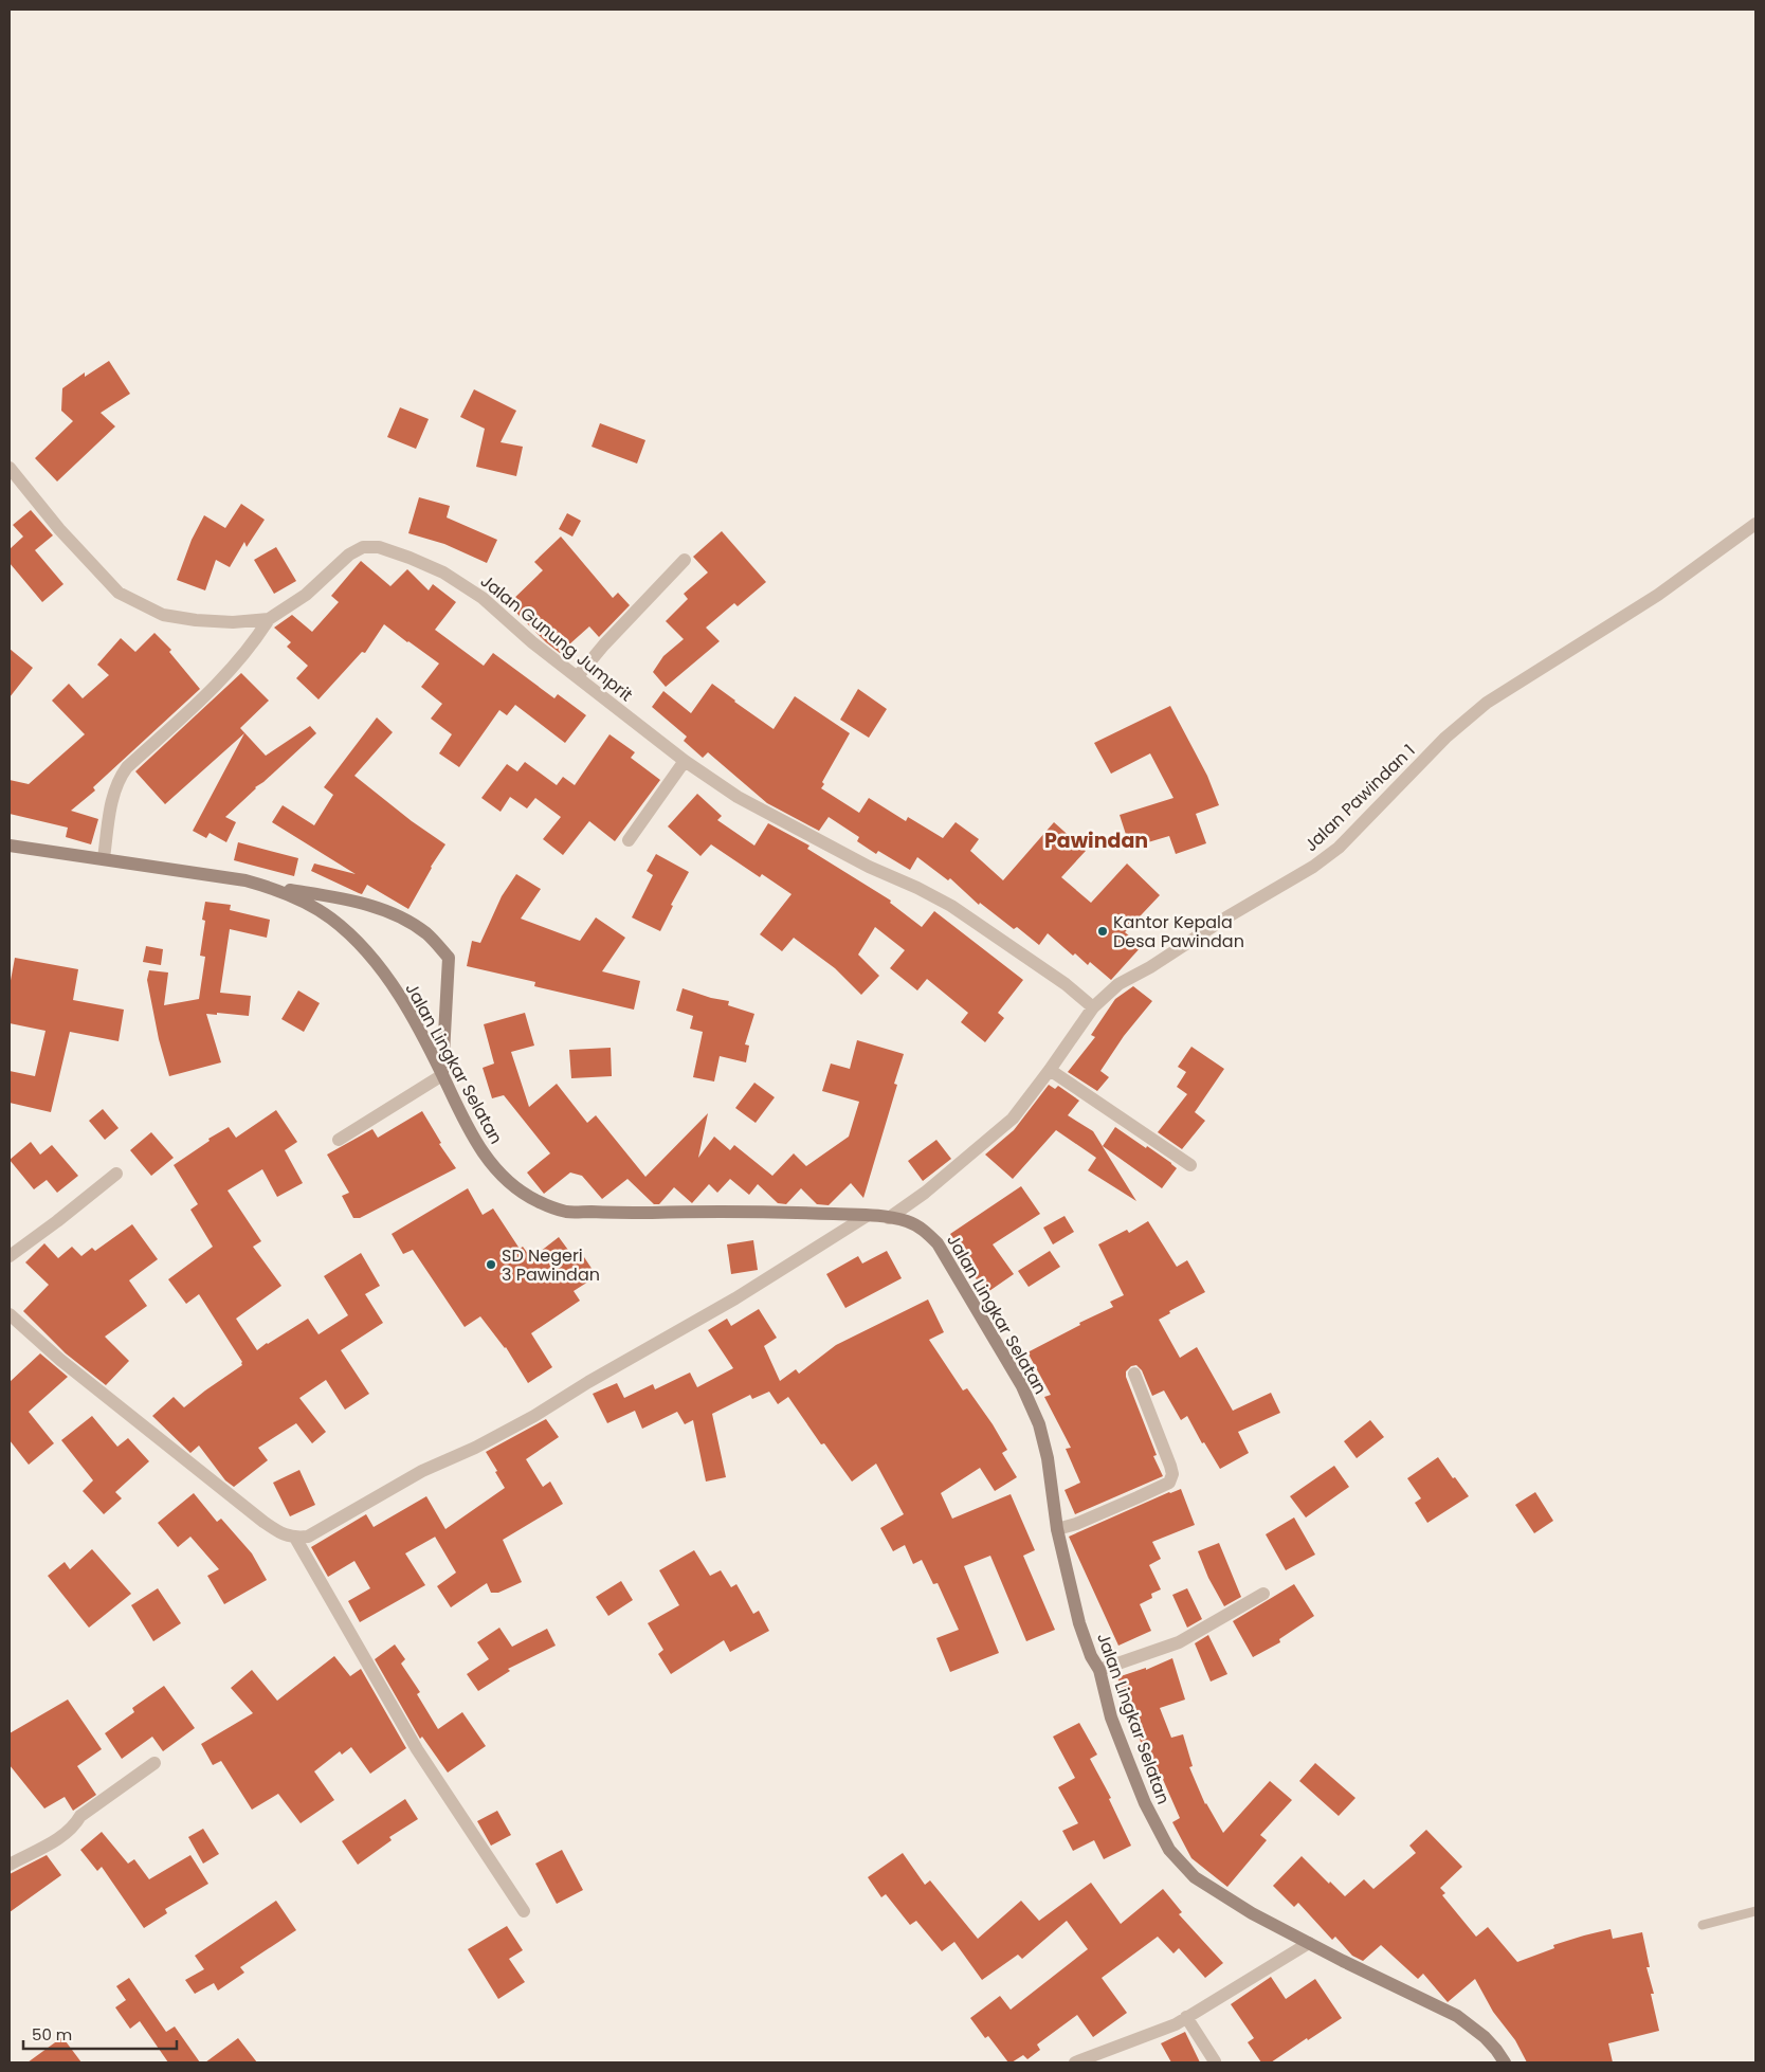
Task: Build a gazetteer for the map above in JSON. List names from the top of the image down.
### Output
{
  "streets": {
    "street": ["Jalan Gunung Jumprit", "Jalan Pawindan 1", "Jalan Lingkar Selatan"]
  },
  "crossings": [
    ["Jalan Gunung Jumprit", "Jalan Pawindan 1"],
    ["Jalan Pawindan 1", "Jalan Lingkar Selatan"]
  ],
  "districts": ["Pawindan"],
  "places": ["Kantor Kepala Desa Pawindan", "SD Negeri 3 Pawindan"],
  "scale_bar": "50 m"
}
